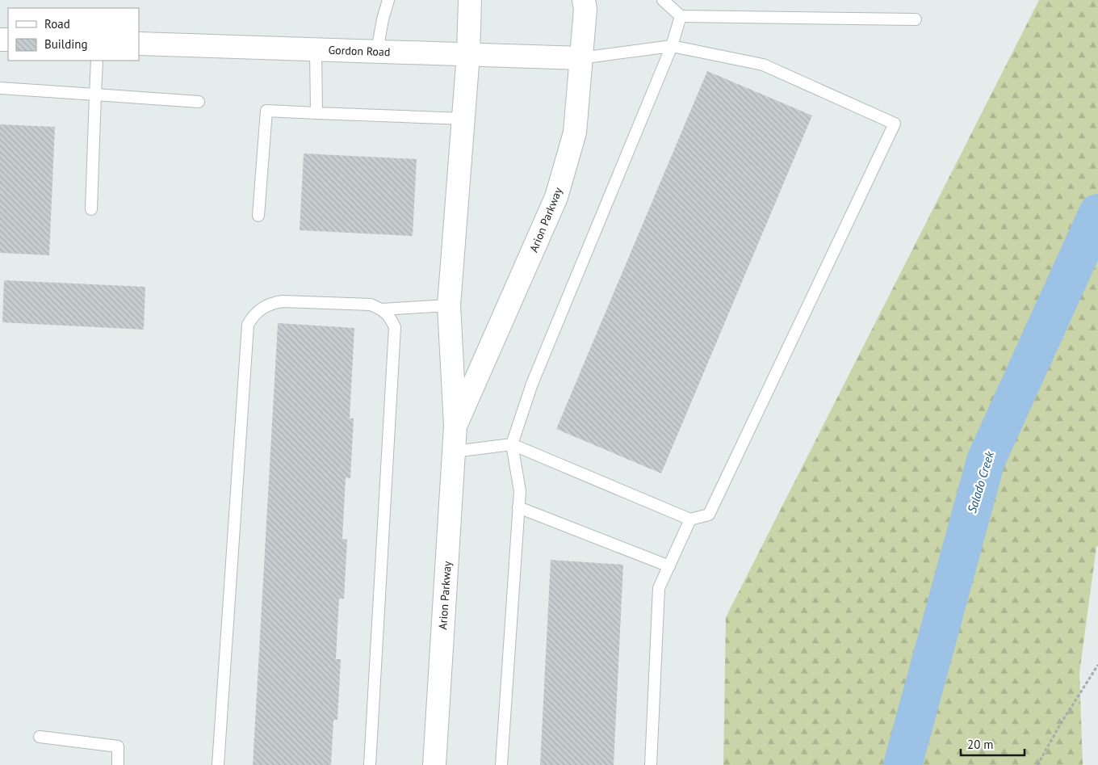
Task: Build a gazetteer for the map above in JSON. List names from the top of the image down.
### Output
{
  "streets": {
    "street": ["Gordon Road", "Arion Parkway"]
  },
  "crossings": [
    ["Gordon Road", "Arion Parkway"]
  ],
  "water": ["Salado Creek"],
  "legend": ["Road", "Building"],
  "scale_bar": "20 m"
}
